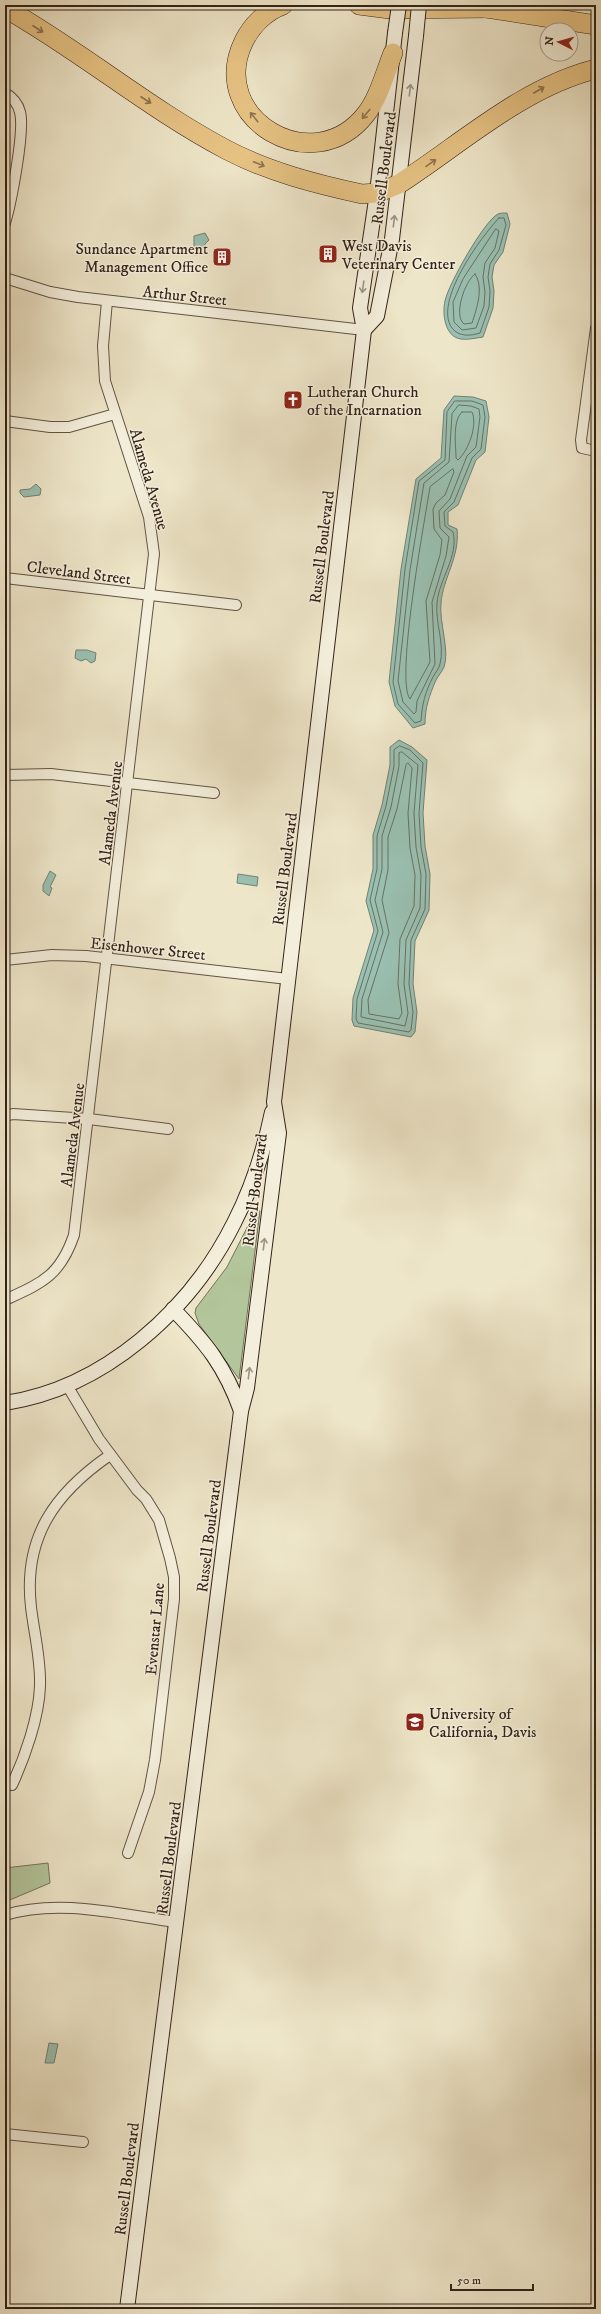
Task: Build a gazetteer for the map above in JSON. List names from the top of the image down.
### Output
{
  "streets": {
    "main road": ["Russell Boulevard"],
    "street": [
      "Arthur Street",
      "Alameda Avenue",
      "Cleveland Street",
      "Eisenhower Street",
      "Evenstar Lane"
    ]
  },
  "crossings": [
    ["Russell Boulevard", "Arthur Street"],
    ["Russell Boulevard", "Eisenhower Street"],
    ["Arthur Street", "Alameda Avenue"],
    ["Alameda Avenue", "Cleveland Street"],
    ["Alameda Avenue", "Eisenhower Street"]
  ],
  "places": {
    "building": ["West Davis Veterinary Center", "Sundance Apartment Management Office"],
    "church": ["Lutheran Church of the Incarnation"],
    "school or university": ["University of California, Davis"]
  },
  "scale_bar": "50 m",
  "north": "left"
}
